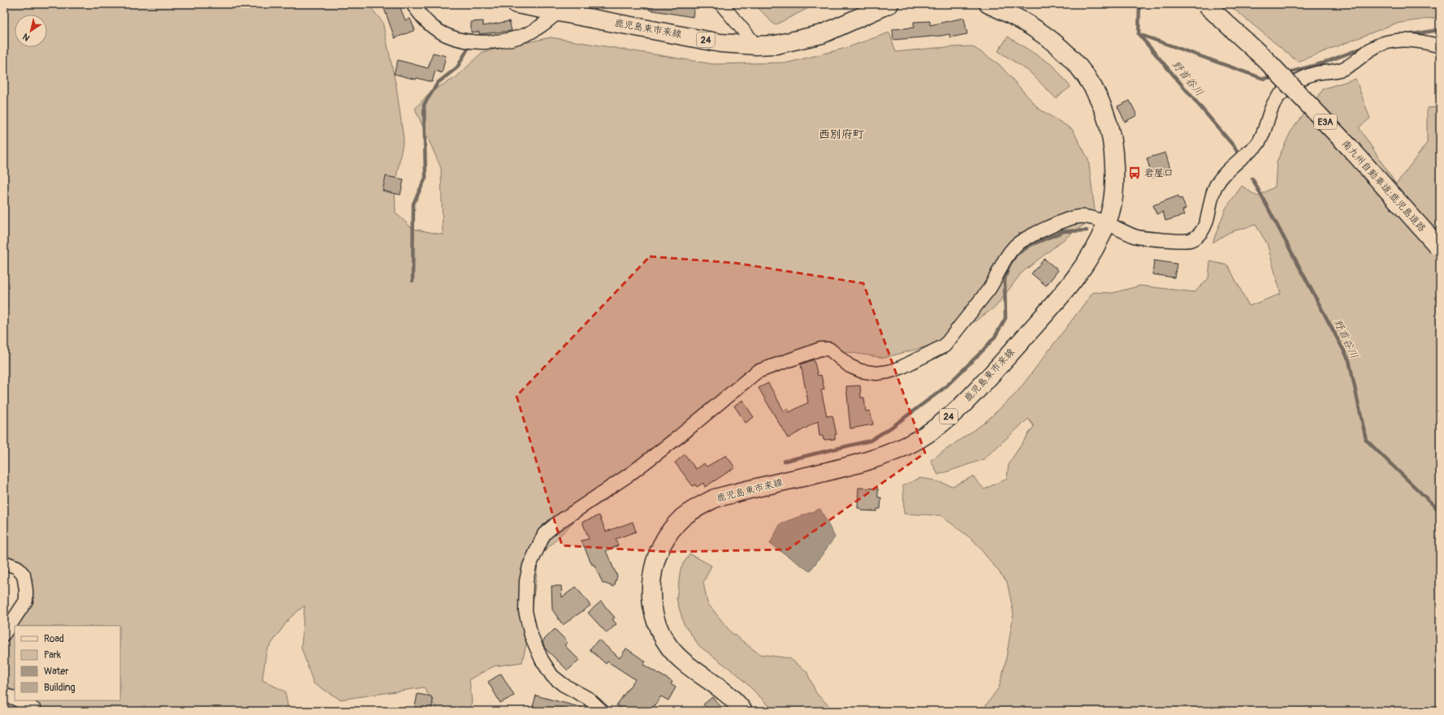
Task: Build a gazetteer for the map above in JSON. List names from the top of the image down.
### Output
{
  "streets": {
    "main road": [
      "鹿児島東市来線",
      "24",
      "E3A",
      "南九州自動車道;鹿児島道路"
    ]
  },
  "districts": ["西別府町"],
  "water": ["野首谷川"],
  "places": {
    "bus stop": ["岩屋口"]
  },
  "legend": [
    "Road",
    "Park",
    "Water",
    "Building"
  ],
  "north": "bottom left"
}
